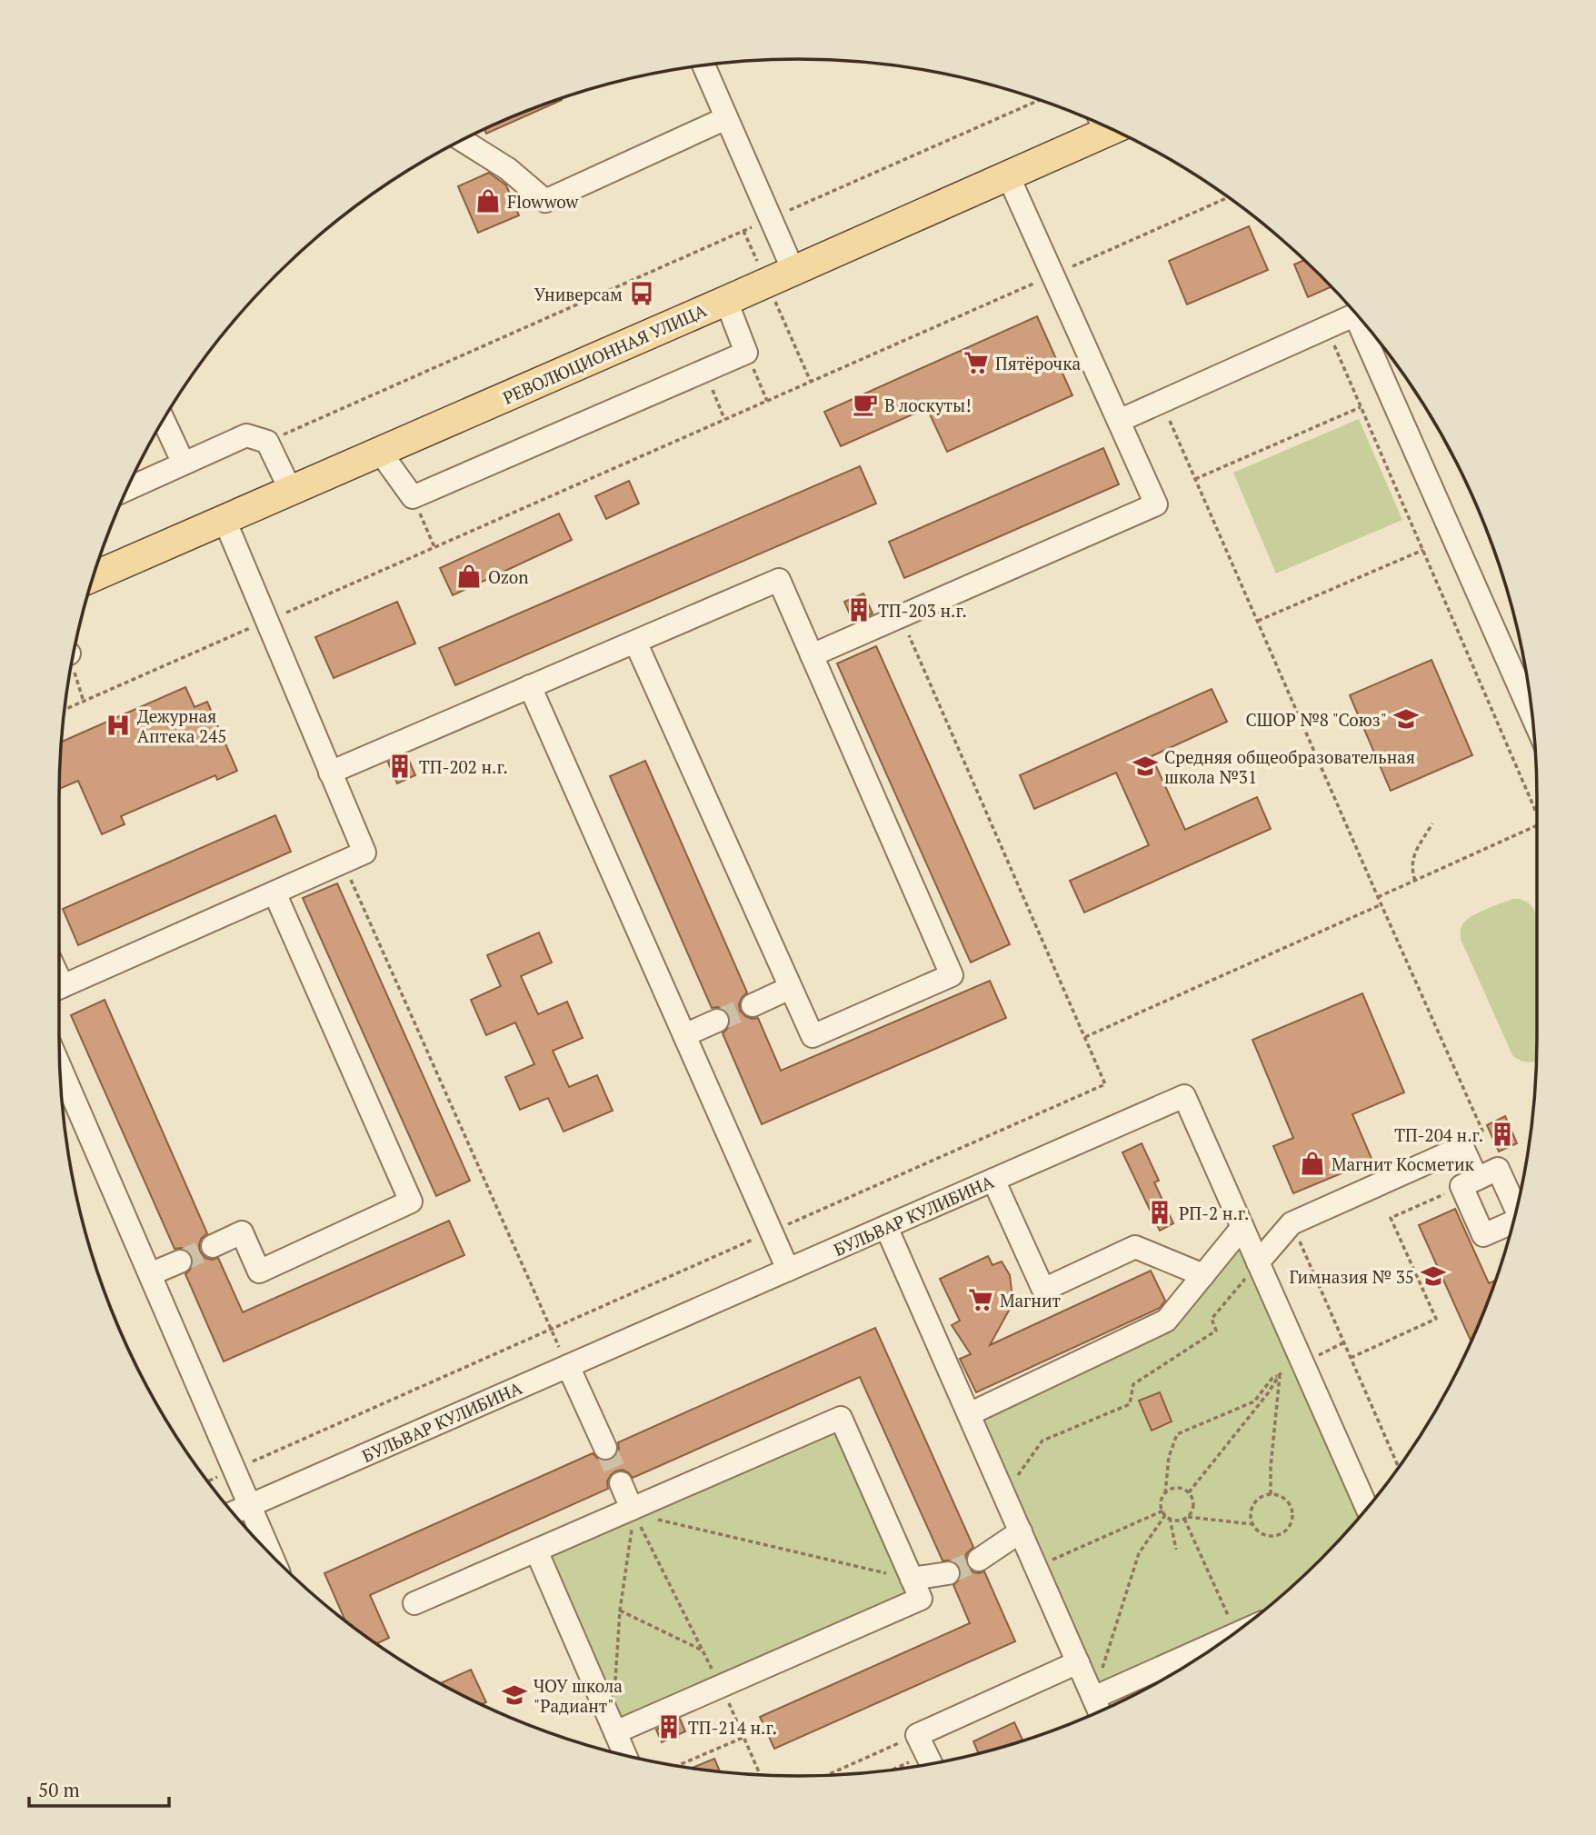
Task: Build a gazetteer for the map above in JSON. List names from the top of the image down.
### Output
{
  "streets": {
    "main road": ["РЕВОЛЮЦИОННАЯ УЛИЦА"],
    "street": ["БУЛЬВАР КУЛИБИНА"]
  },
  "places": {
    "shop": ["Flowwow", "Ozon", "Магнит Косметик"],
    "bus stop": ["Универсам"],
    "supermarket": ["Пятёрочка", "Магнит"],
    "cafe": ["В лоскуты!"],
    "building": [
      "ТП-203 н.г.",
      "ТП-202 н.г.",
      "ТП-204 н.г.",
      "РП-2 н.г.",
      "ТП-214 н.г."
    ],
    "school or university": [
      "СШОР №8 \"Союз\"",
      "Средняя общеобразовательная школа №31",
      "Гимназия № 35",
      "ЧОУ школа \"Радиант\""
    ],
    "hospital": ["Дежурная Аптека 245"]
  },
  "scale_bar": "50 m"
}
